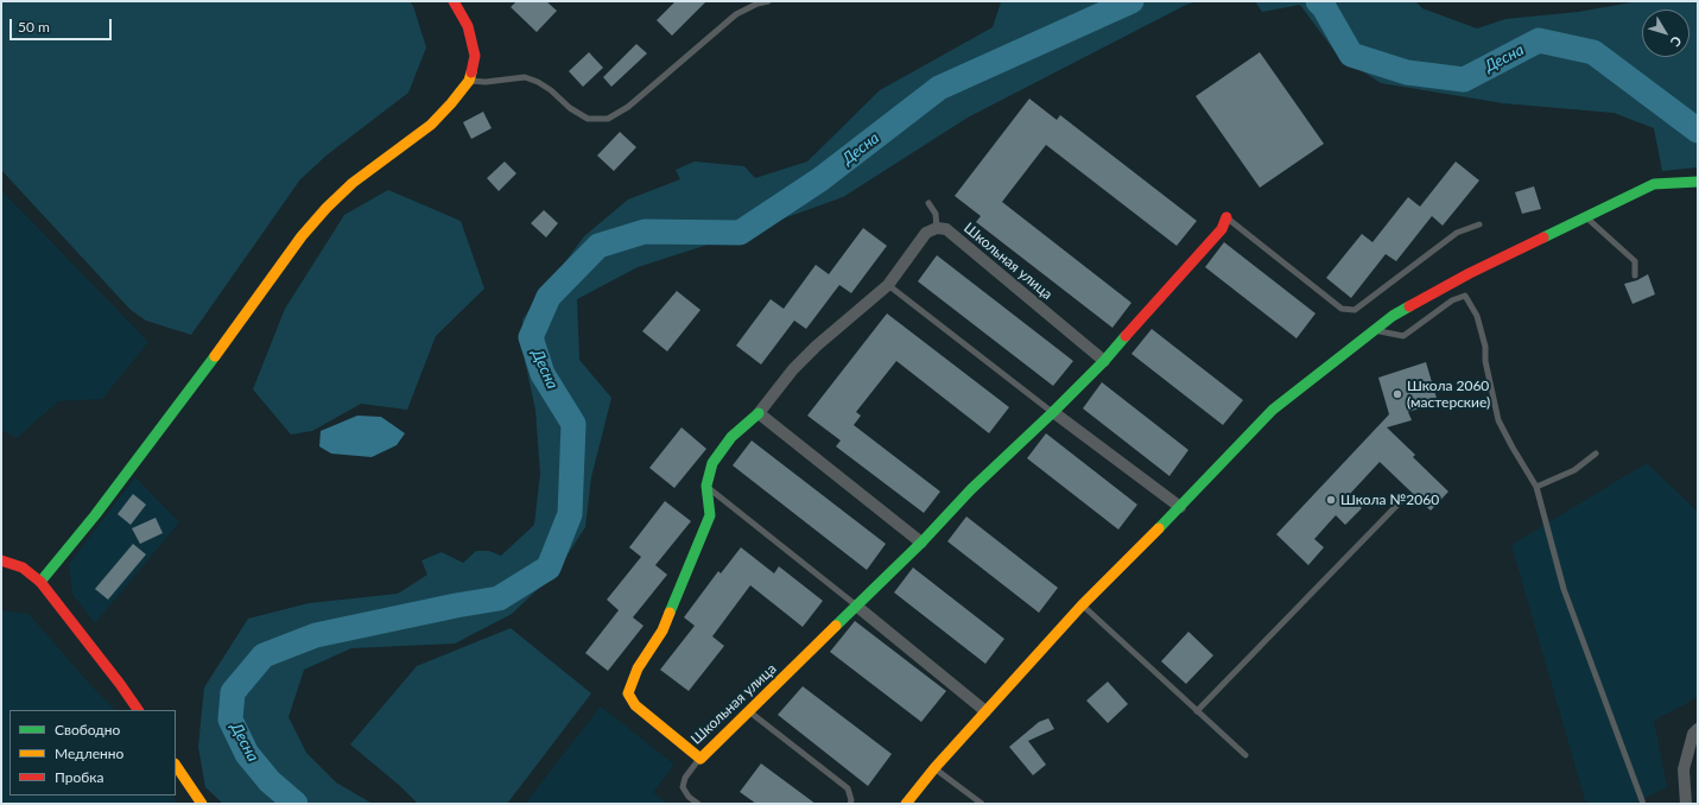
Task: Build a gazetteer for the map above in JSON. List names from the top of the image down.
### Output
{
  "streets": {
    "street": ["Школьная улица"]
  },
  "water": ["Десна"],
  "places": ["Школа 2060 (мастерские)", "Школа №2060"],
  "legend": ["Свободно", "Медленно", "Пробка"],
  "scale_bar": "50 m",
  "north": "bottom right"
}
